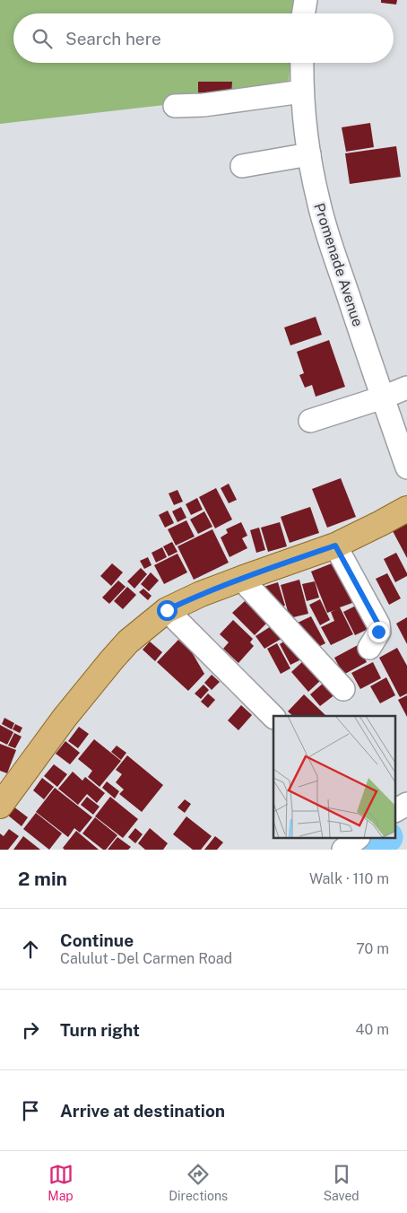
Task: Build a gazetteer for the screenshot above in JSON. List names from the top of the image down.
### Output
{
  "streets": {
    "street": ["Promenade Avenue"]
  },
  "page": {
    "search": "Search here",
    "heading": ["2 min", "Walk · 110 m"],
    "list": [
      ["Continue", "Calulut - Del Carmen Road", "70 m"],
      ["Turn right", "40 m"],
      "Arrive at destination"
    ],
    "nav": ["Map", "Directions", "Saved"]
  }
}
